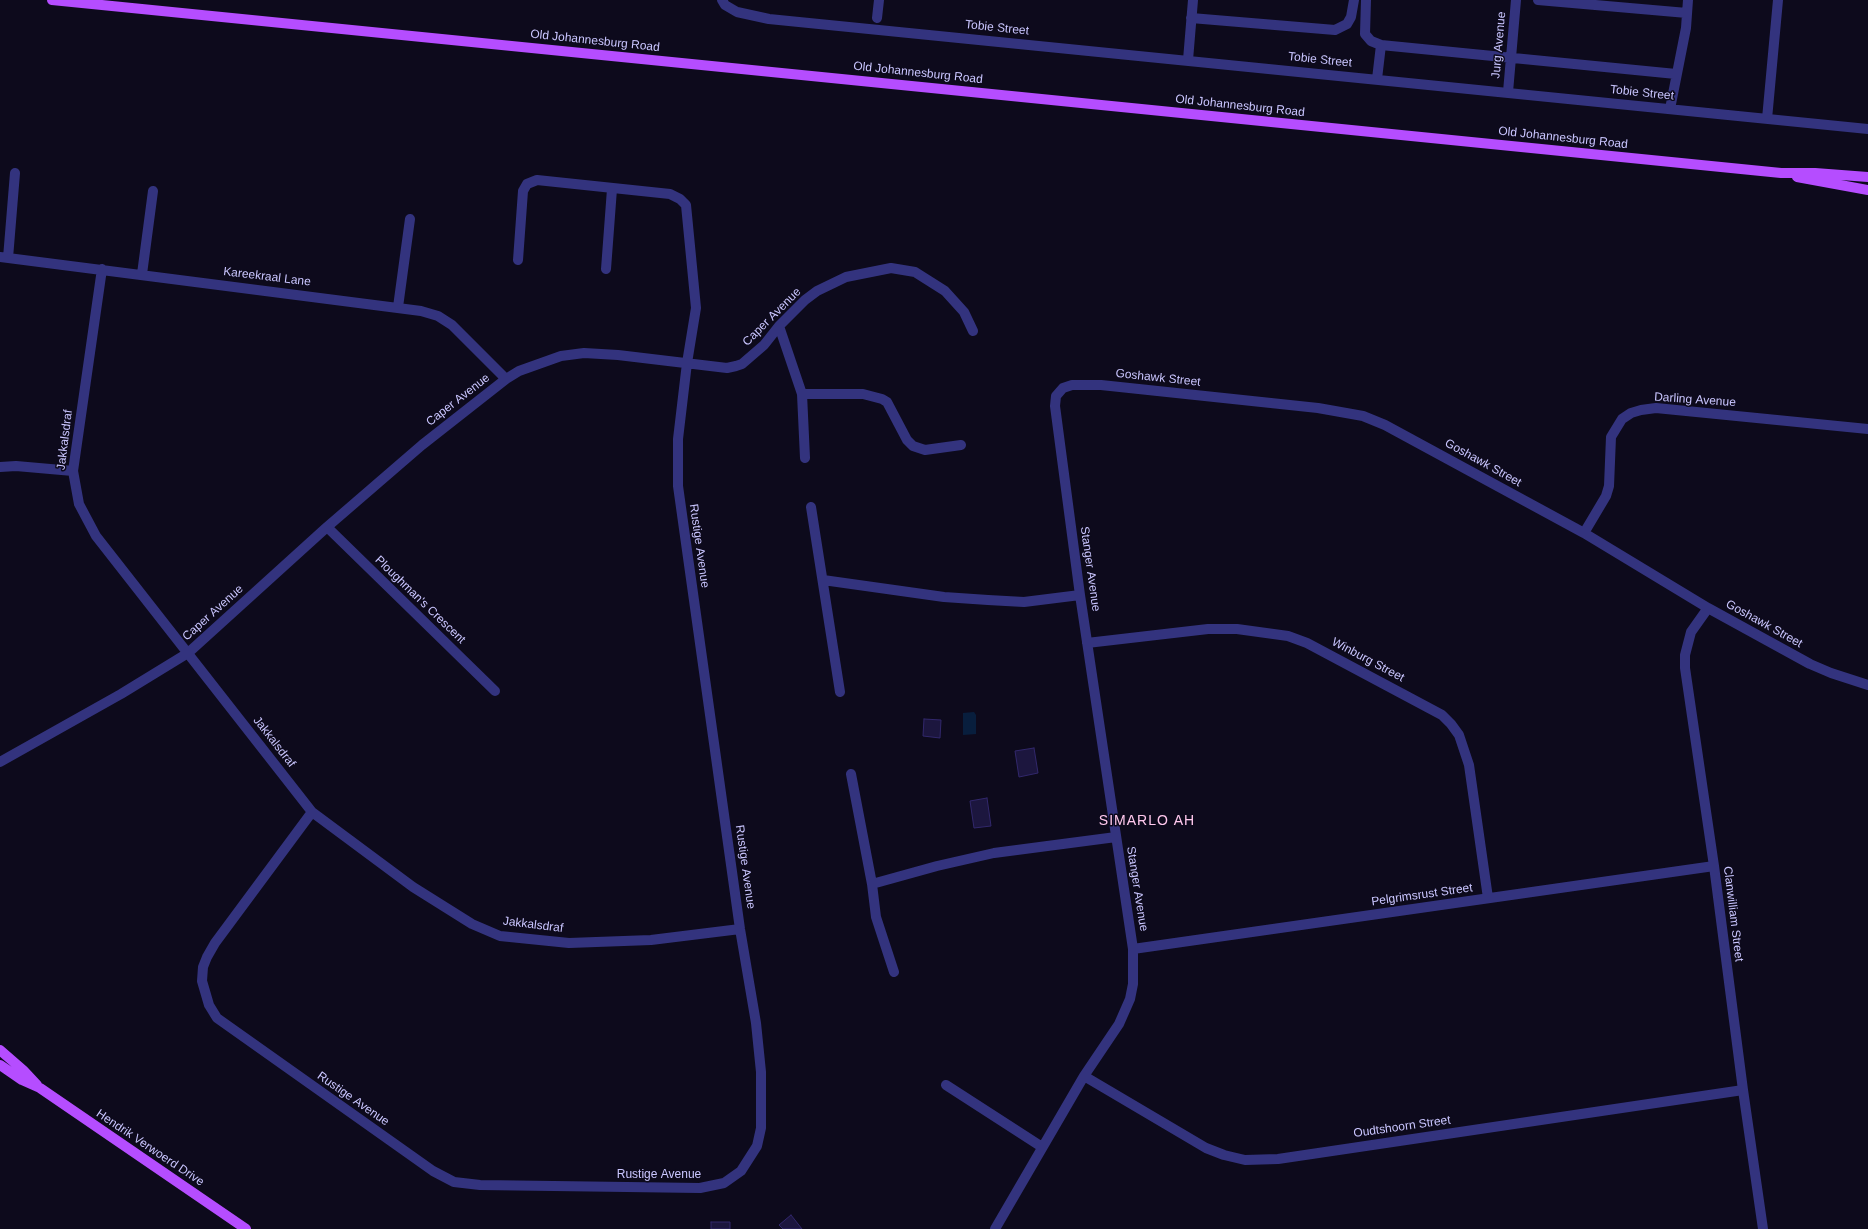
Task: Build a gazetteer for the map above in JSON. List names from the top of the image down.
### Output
{
  "streets": {
    "main road": ["Old Johannesburg Road", "Hendrik Verwoerd Drive"],
    "street": [
      "Tobie Street",
      "Jurg Avenue",
      "Kareekraal Lane",
      "Caper Avenue",
      "Goshawk Street",
      "Darling Avenue",
      "Jakkalsdraf",
      "Rustige Avenue",
      "Stanger Avenue",
      "Ploughman's Crescent",
      "Winburg Street",
      "Pelgrimsrust Street",
      "Clanwilliam Street",
      "Oudtshoorn Street"
    ]
  },
  "crossings": [
    ["Tobie Street", "Jurg Avenue"],
    ["Kareekraal Lane", "Caper Avenue"],
    ["Kareekraal Lane", "Jakkalsdraf"],
    ["Caper Avenue", "Jakkalsdraf"],
    ["Caper Avenue", "Rustige Avenue"],
    ["Caper Avenue", "Ploughman's Crescent"],
    ["Goshawk Street", "Darling Avenue"],
    ["Goshawk Street", "Stanger Avenue"],
    ["Goshawk Street", "Clanwilliam Street"],
    ["Jakkalsdraf", "Rustige Avenue"],
    ["Stanger Avenue", "Winburg Street"],
    ["Stanger Avenue", "Pelgrimsrust Street"],
    ["Stanger Avenue", "Oudtshoorn Street"],
    ["Winburg Street", "Pelgrimsrust Street"],
    ["Pelgrimsrust Street", "Clanwilliam Street"],
    ["Clanwilliam Street", "Oudtshoorn Street"]
  ],
  "districts": ["SIMARLO AH"]
}
